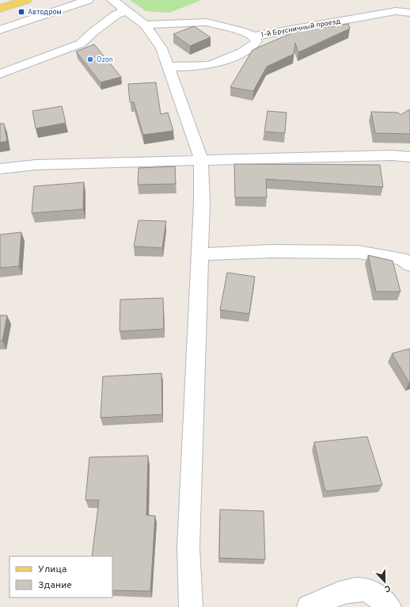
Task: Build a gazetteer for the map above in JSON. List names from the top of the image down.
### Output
{
  "streets": {
    "street": ["1-й Брусничный проезд"]
  },
  "places": {
    "transit": ["Автодром"],
    "other": ["Ozon"]
  },
  "legend": ["Улица", "Здание"],
  "north": "bottom"
}
